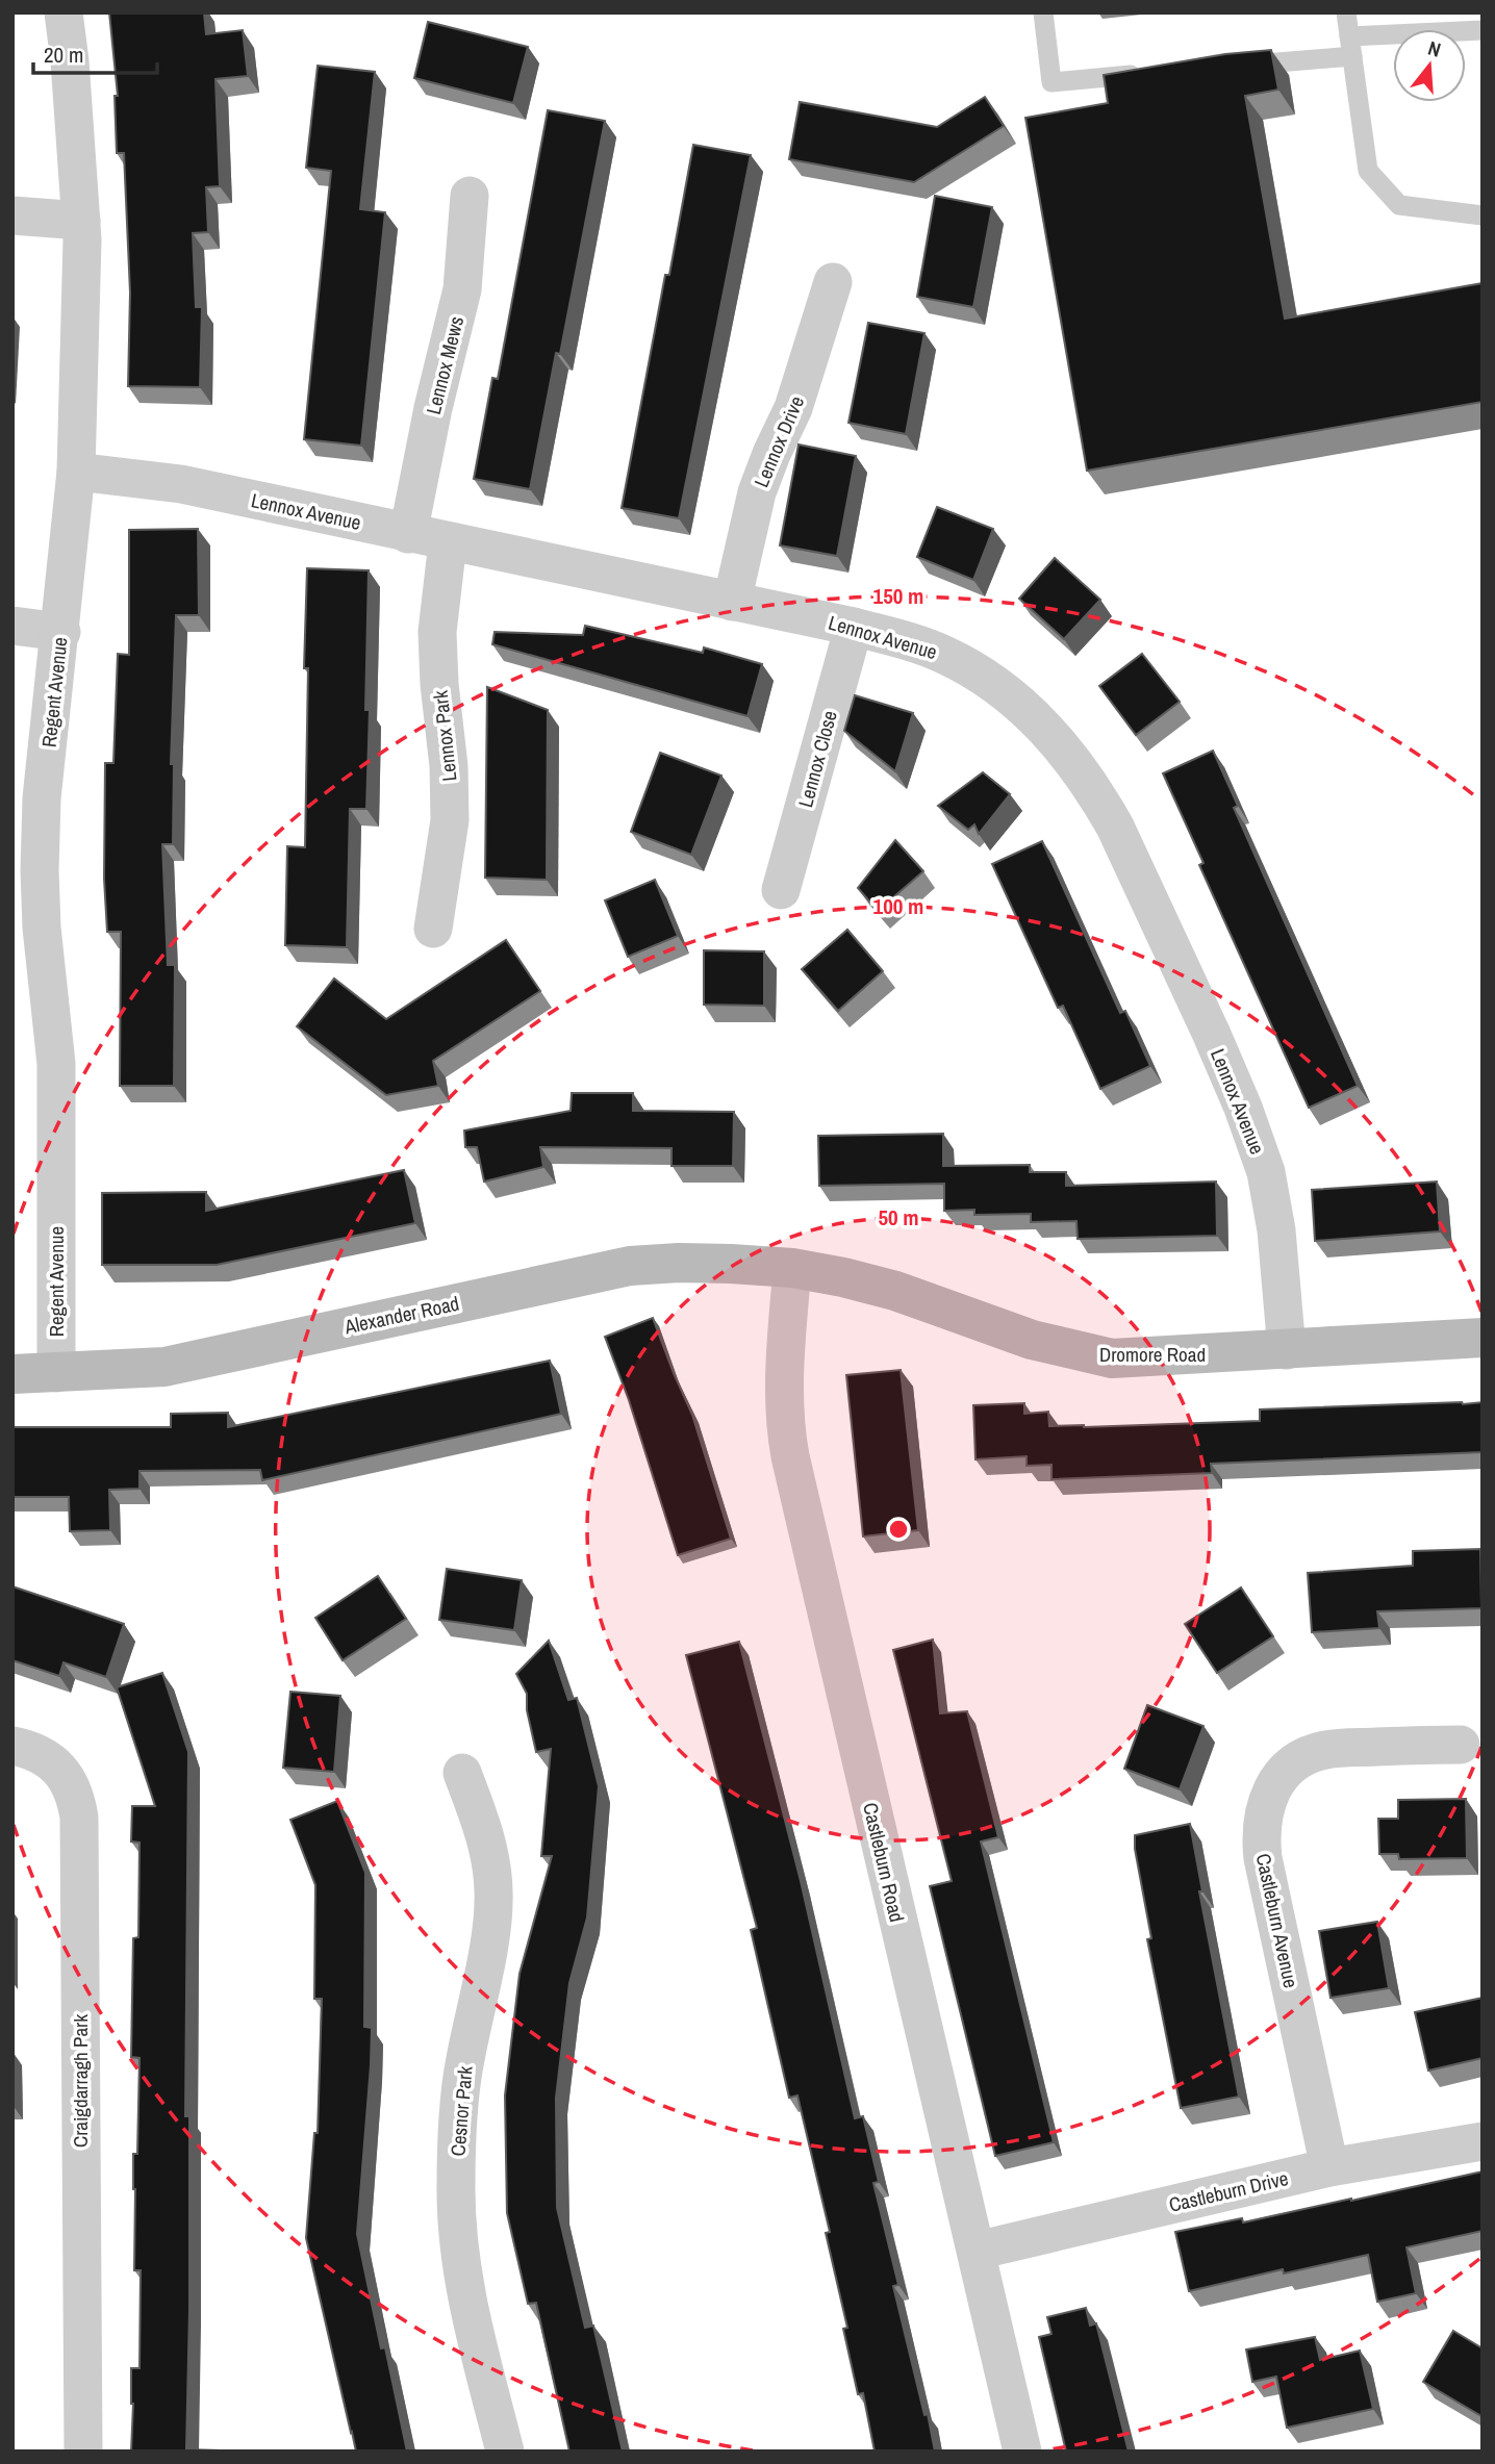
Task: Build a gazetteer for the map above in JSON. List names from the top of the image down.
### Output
{
  "streets": {
    "street": [
      "Lennox Mews",
      "Lennox Drive",
      "Lennox Avenue",
      "Regent Avenue",
      "Lennox Park",
      "Lennox Close",
      "Alexander Road",
      "Dromore Road",
      "Castleburn Road",
      "Castleburn Avenue",
      "Craigdarragh Park",
      "Cesnor Park",
      "Castleburn Drive"
    ]
  },
  "crossings": [
    ["Lennox Mews", "Lennox Avenue"],
    ["Lennox Drive", "Lennox Avenue"],
    ["Lennox Avenue", "Regent Avenue"],
    ["Lennox Avenue", "Lennox Park"],
    ["Lennox Avenue", "Lennox Close"],
    ["Lennox Avenue", "Dromore Road"],
    ["Regent Avenue", "Alexander Road"],
    ["Alexander Road", "Dromore Road"],
    ["Alexander Road", "Castleburn Road"],
    ["Dromore Road", "Castleburn Road"],
    ["Castleburn Road", "Castleburn Drive"],
    ["Castleburn Avenue", "Castleburn Drive"]
  ],
  "scale_bar": "20 m",
  "north": "top",
  "rings": ["150 m", "100 m", "50 m"]
}
